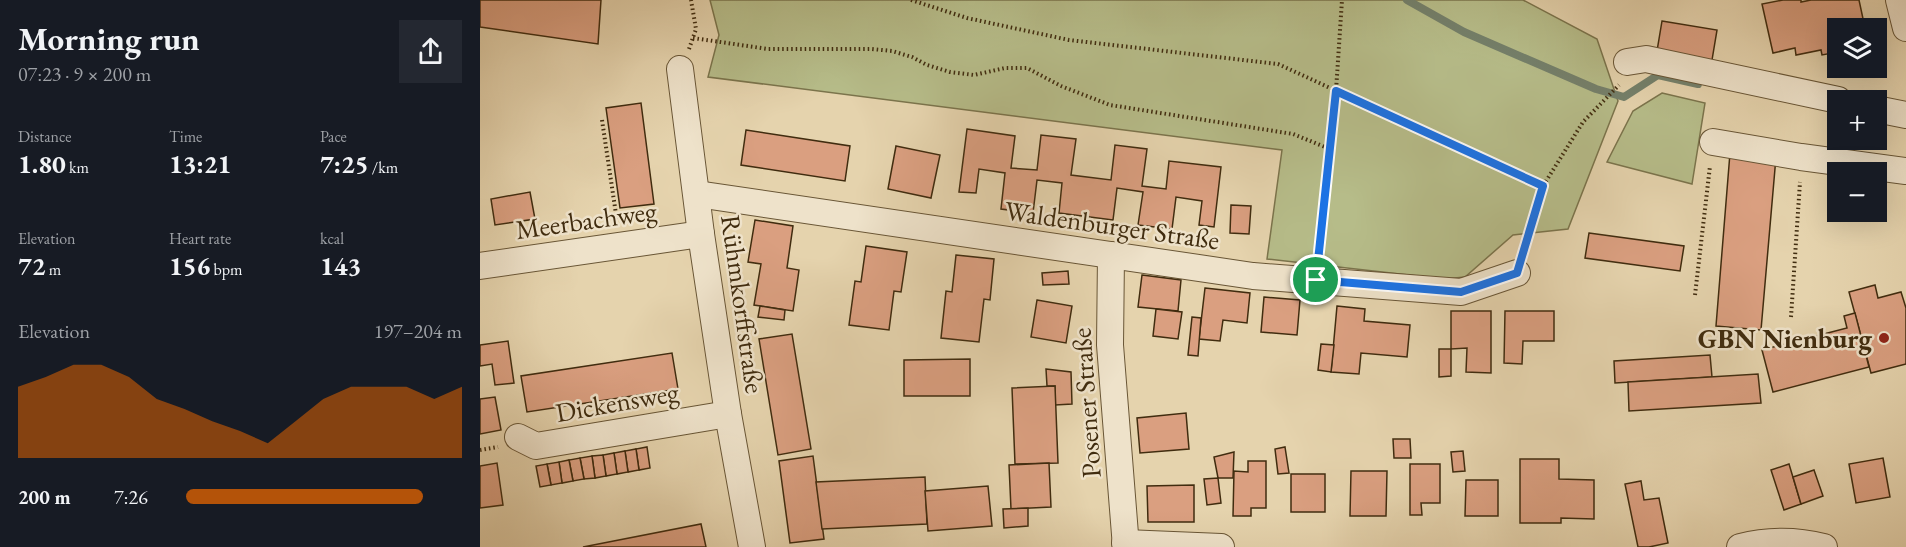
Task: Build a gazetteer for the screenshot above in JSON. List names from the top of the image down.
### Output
{
  "streets": {
    "street": [
      "Meerbachweg",
      "Waldenburger Straße",
      "Rühmkorffstraße",
      "Dickensweg",
      "Posener Straße"
    ]
  },
  "crossings": [
    ["Meerbachweg", "Rühmkorffstraße"],
    ["Waldenburger Straße", "Rühmkorffstraße"],
    ["Waldenburger Straße", "Posener Straße"],
    ["Rühmkorffstraße", "Dickensweg"]
  ],
  "places": ["GBN Nienburg"],
  "page": {
    "heading": ["Morning run", "07:23 · 9 × 200 m"],
    "map_buttons": ["+", "−"],
    "stats": [
      ["Distance", "1.80 km"],
      ["Time", "13:21"],
      ["Pace", "7:25 /km"],
      ["Elevation", "72 m"],
      ["Heart rate", "156 bpm"],
      ["kcal", "143"]
    ],
    "chart": ["Elevation", "197–204 m"],
    "list": [
      {
        "name": "200 m",
        "note": "7:26"
      }
    ]
  }
}
